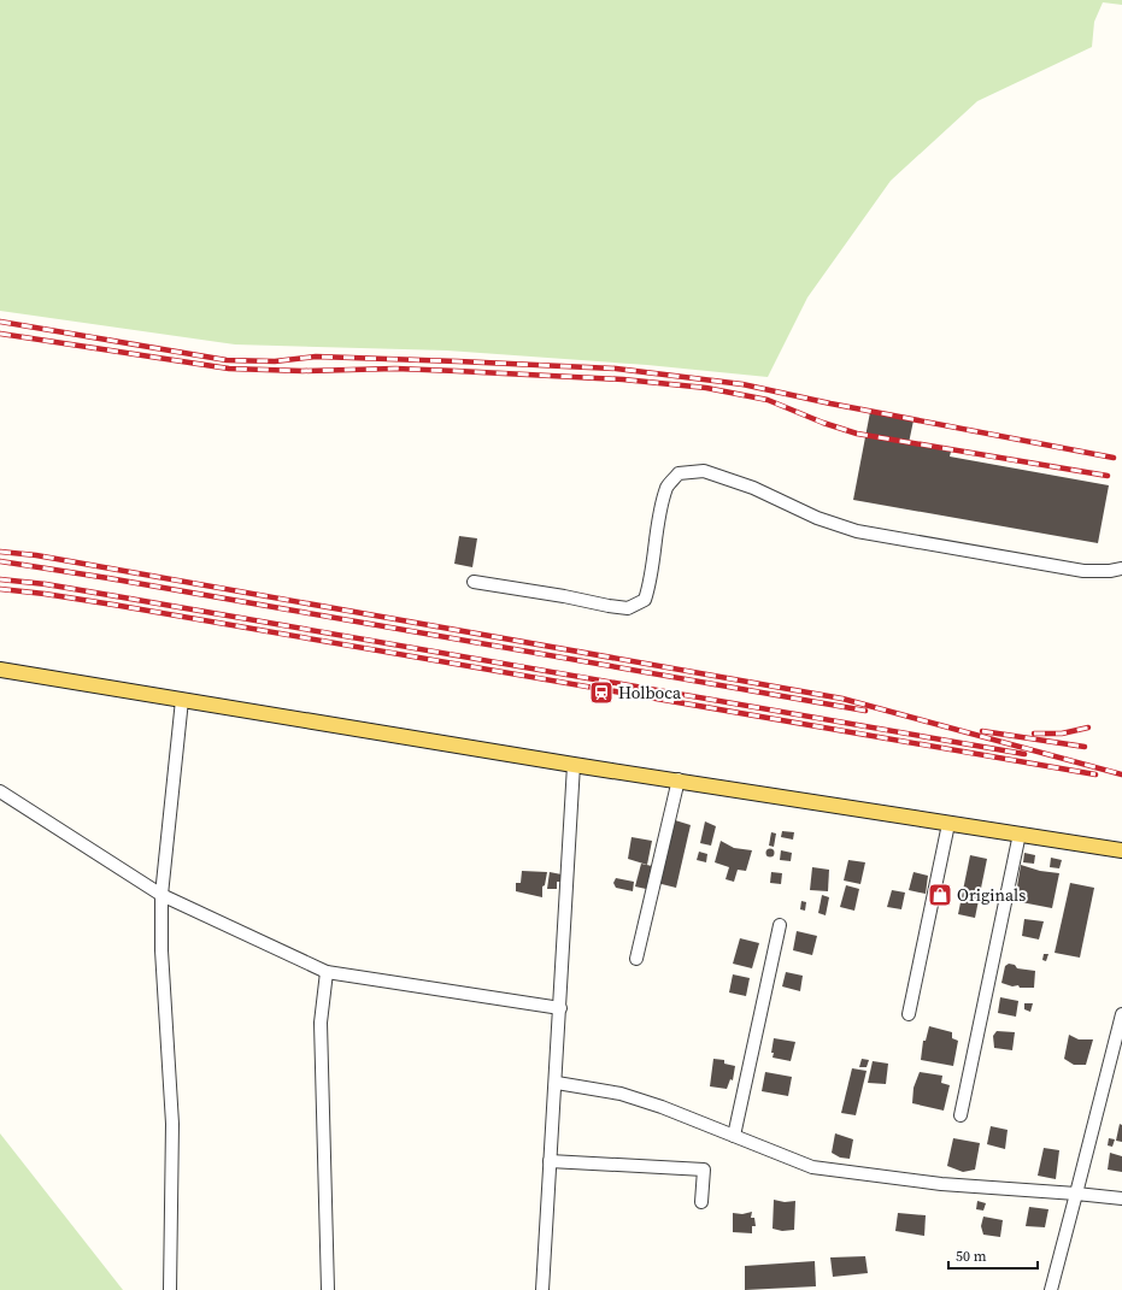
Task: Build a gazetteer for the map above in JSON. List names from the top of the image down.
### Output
{
  "places": {
    "station": ["Holboca"],
    "shop": ["Originals"]
  },
  "scale_bar": "50 m"
}
